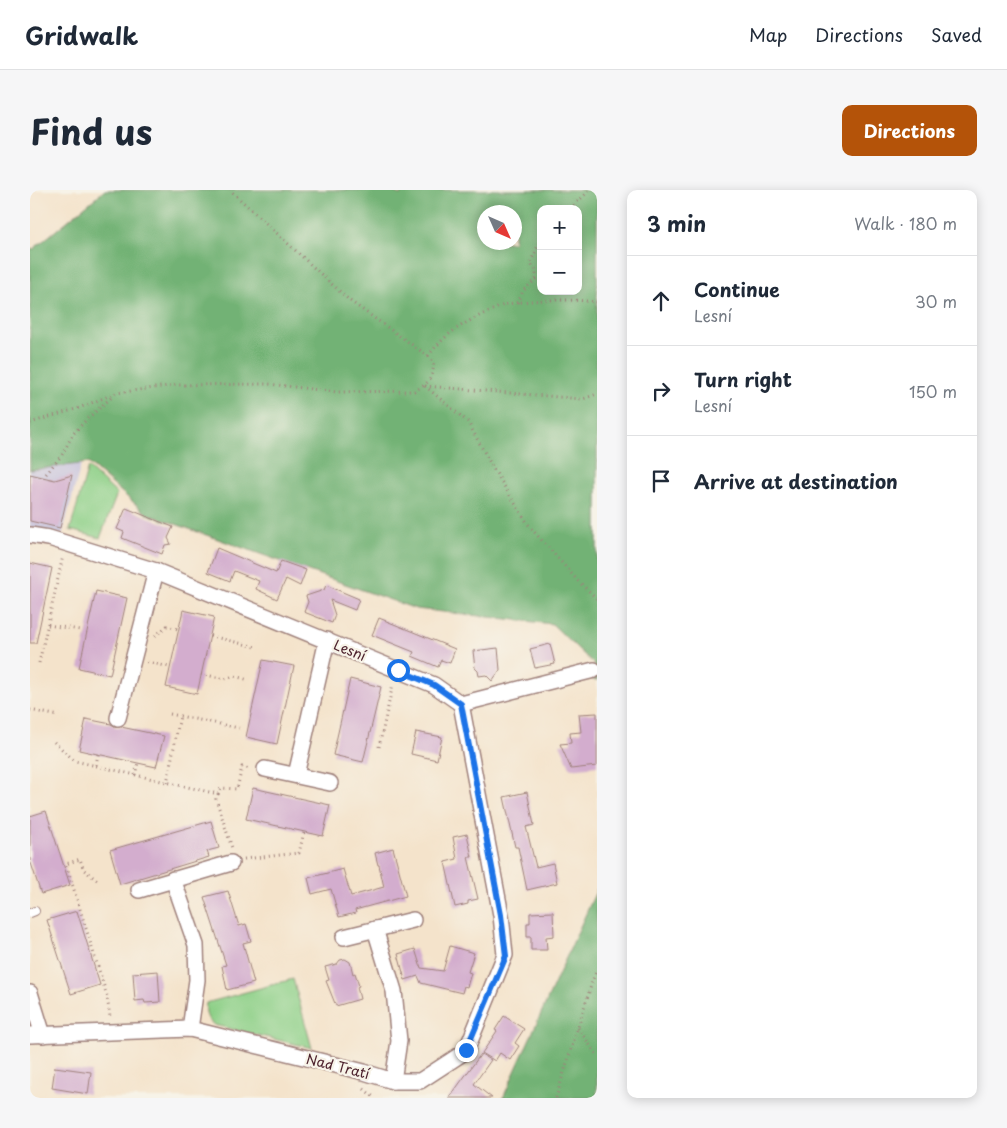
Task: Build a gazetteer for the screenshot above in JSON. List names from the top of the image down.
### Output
{
  "streets": {
    "street": ["Lesní", "Nad Tratí"]
  },
  "north": "bottom right",
  "page": {
    "header": "Gridwalk",
    "nav": ["Map", "Directions", "Saved"],
    "title": "Find us",
    "buttons": "Directions",
    "heading": ["3 min", "Walk · 180 m"],
    "map_buttons": ["+", "−"],
    "list": [
      ["Continue", "Lesní", "30 m"],
      ["Turn right", "Lesní", "150 m"],
      "Arrive at destination"
    ]
  }
}
